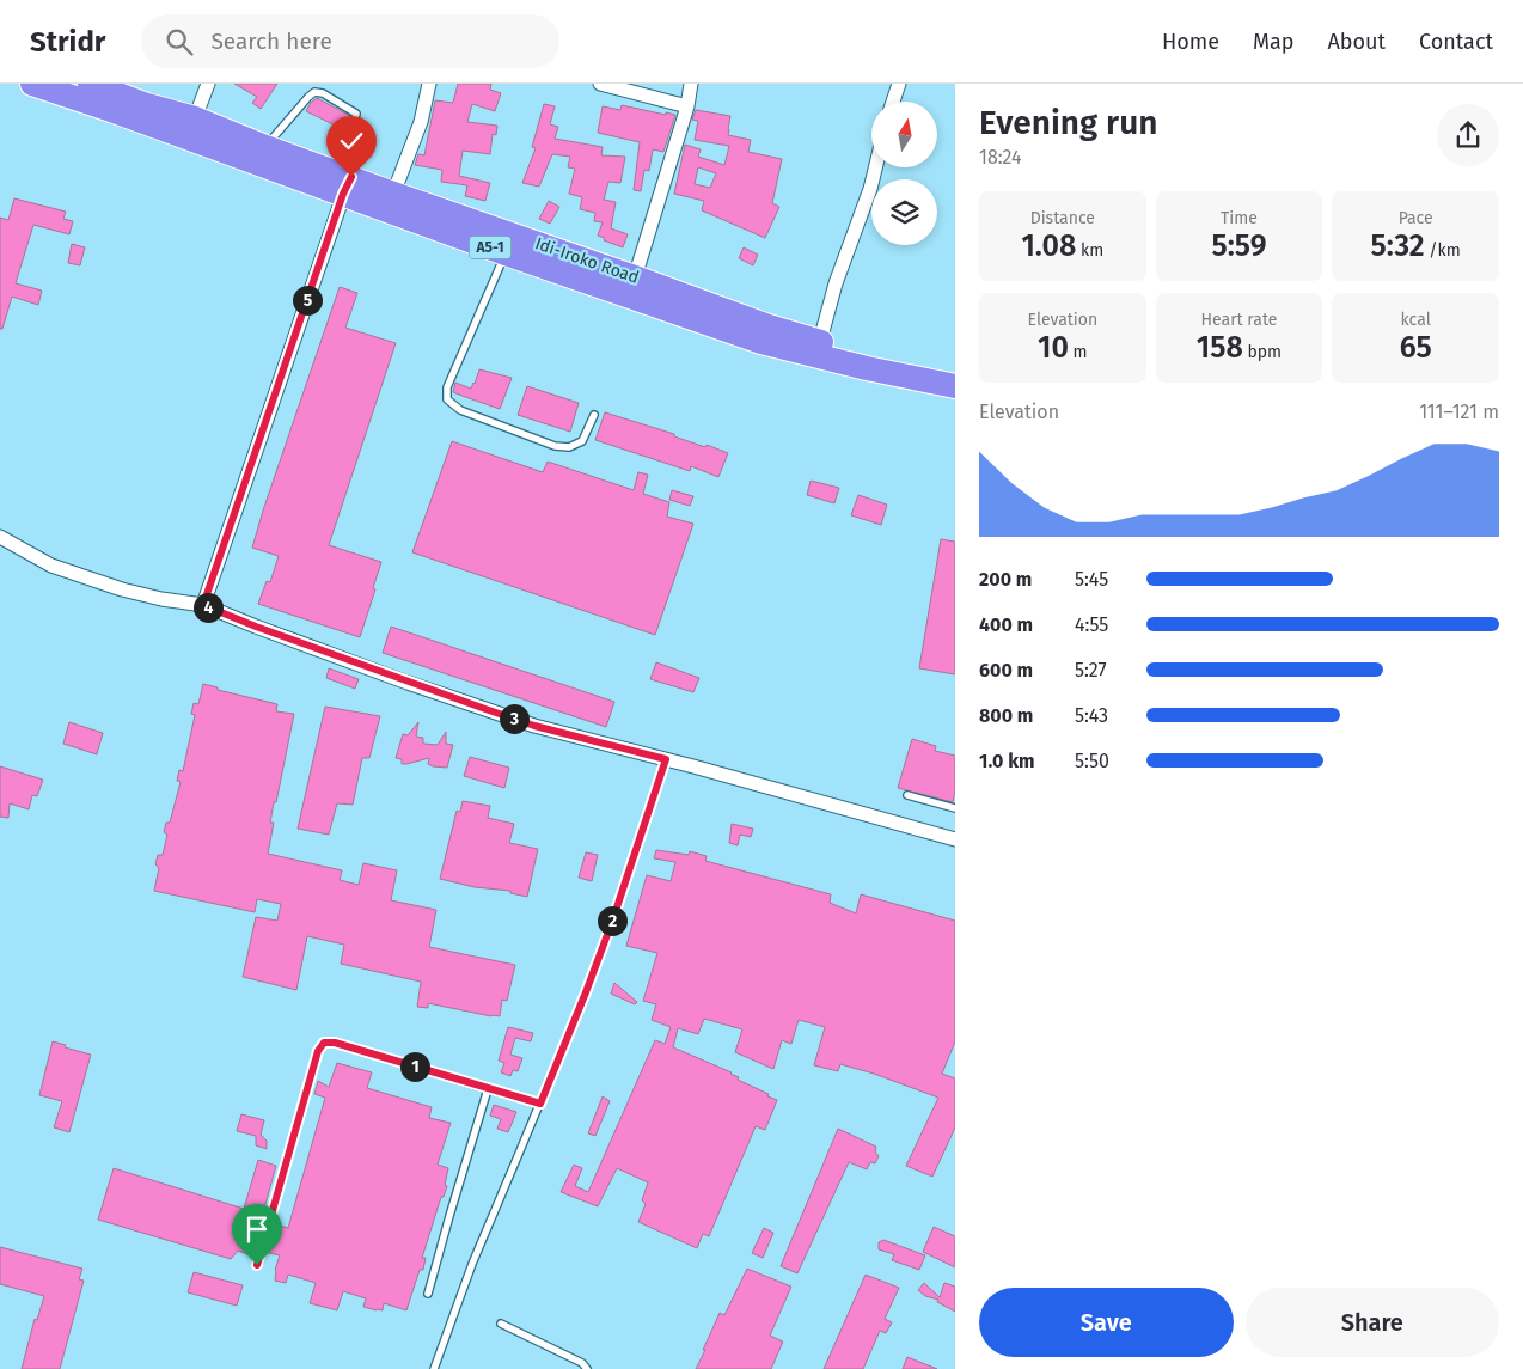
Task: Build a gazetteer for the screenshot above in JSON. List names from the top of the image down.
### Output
{
  "streets": {
    "highway": ["A5-1", "Idi-Iroko Road"]
  },
  "crossings": [
    ["A5-1", "Idi-Iroko Road"]
  ],
  "north": "top",
  "page": {
    "header": "Stridr",
    "search": "Search here",
    "nav": [
      "Home",
      "Map",
      "About",
      "Contact"
    ],
    "heading": ["Evening run", "18:24"],
    "stats": [
      ["Distance", "1.08 km"],
      ["Time", "5:59"],
      ["Pace", "5:32 /km"],
      ["Elevation", "10 m"],
      ["Heart rate", "158 bpm"],
      ["kcal", "65"]
    ],
    "pins": [
      "5",
      "4",
      "3",
      "2",
      "1"
    ],
    "chart": ["Elevation", "111–121 m"],
    "list": [
      {
        "name": "200 m",
        "note": "5:45"
      },
      {
        "name": "400 m",
        "note": "4:55"
      },
      {
        "name": "600 m",
        "note": "5:27"
      },
      {
        "name": "800 m",
        "note": "5:43"
      },
      {
        "name": "1.0 km",
        "note": "5:50"
      }
    ],
    "buttons": ["Save", "Share"]
  }
}
